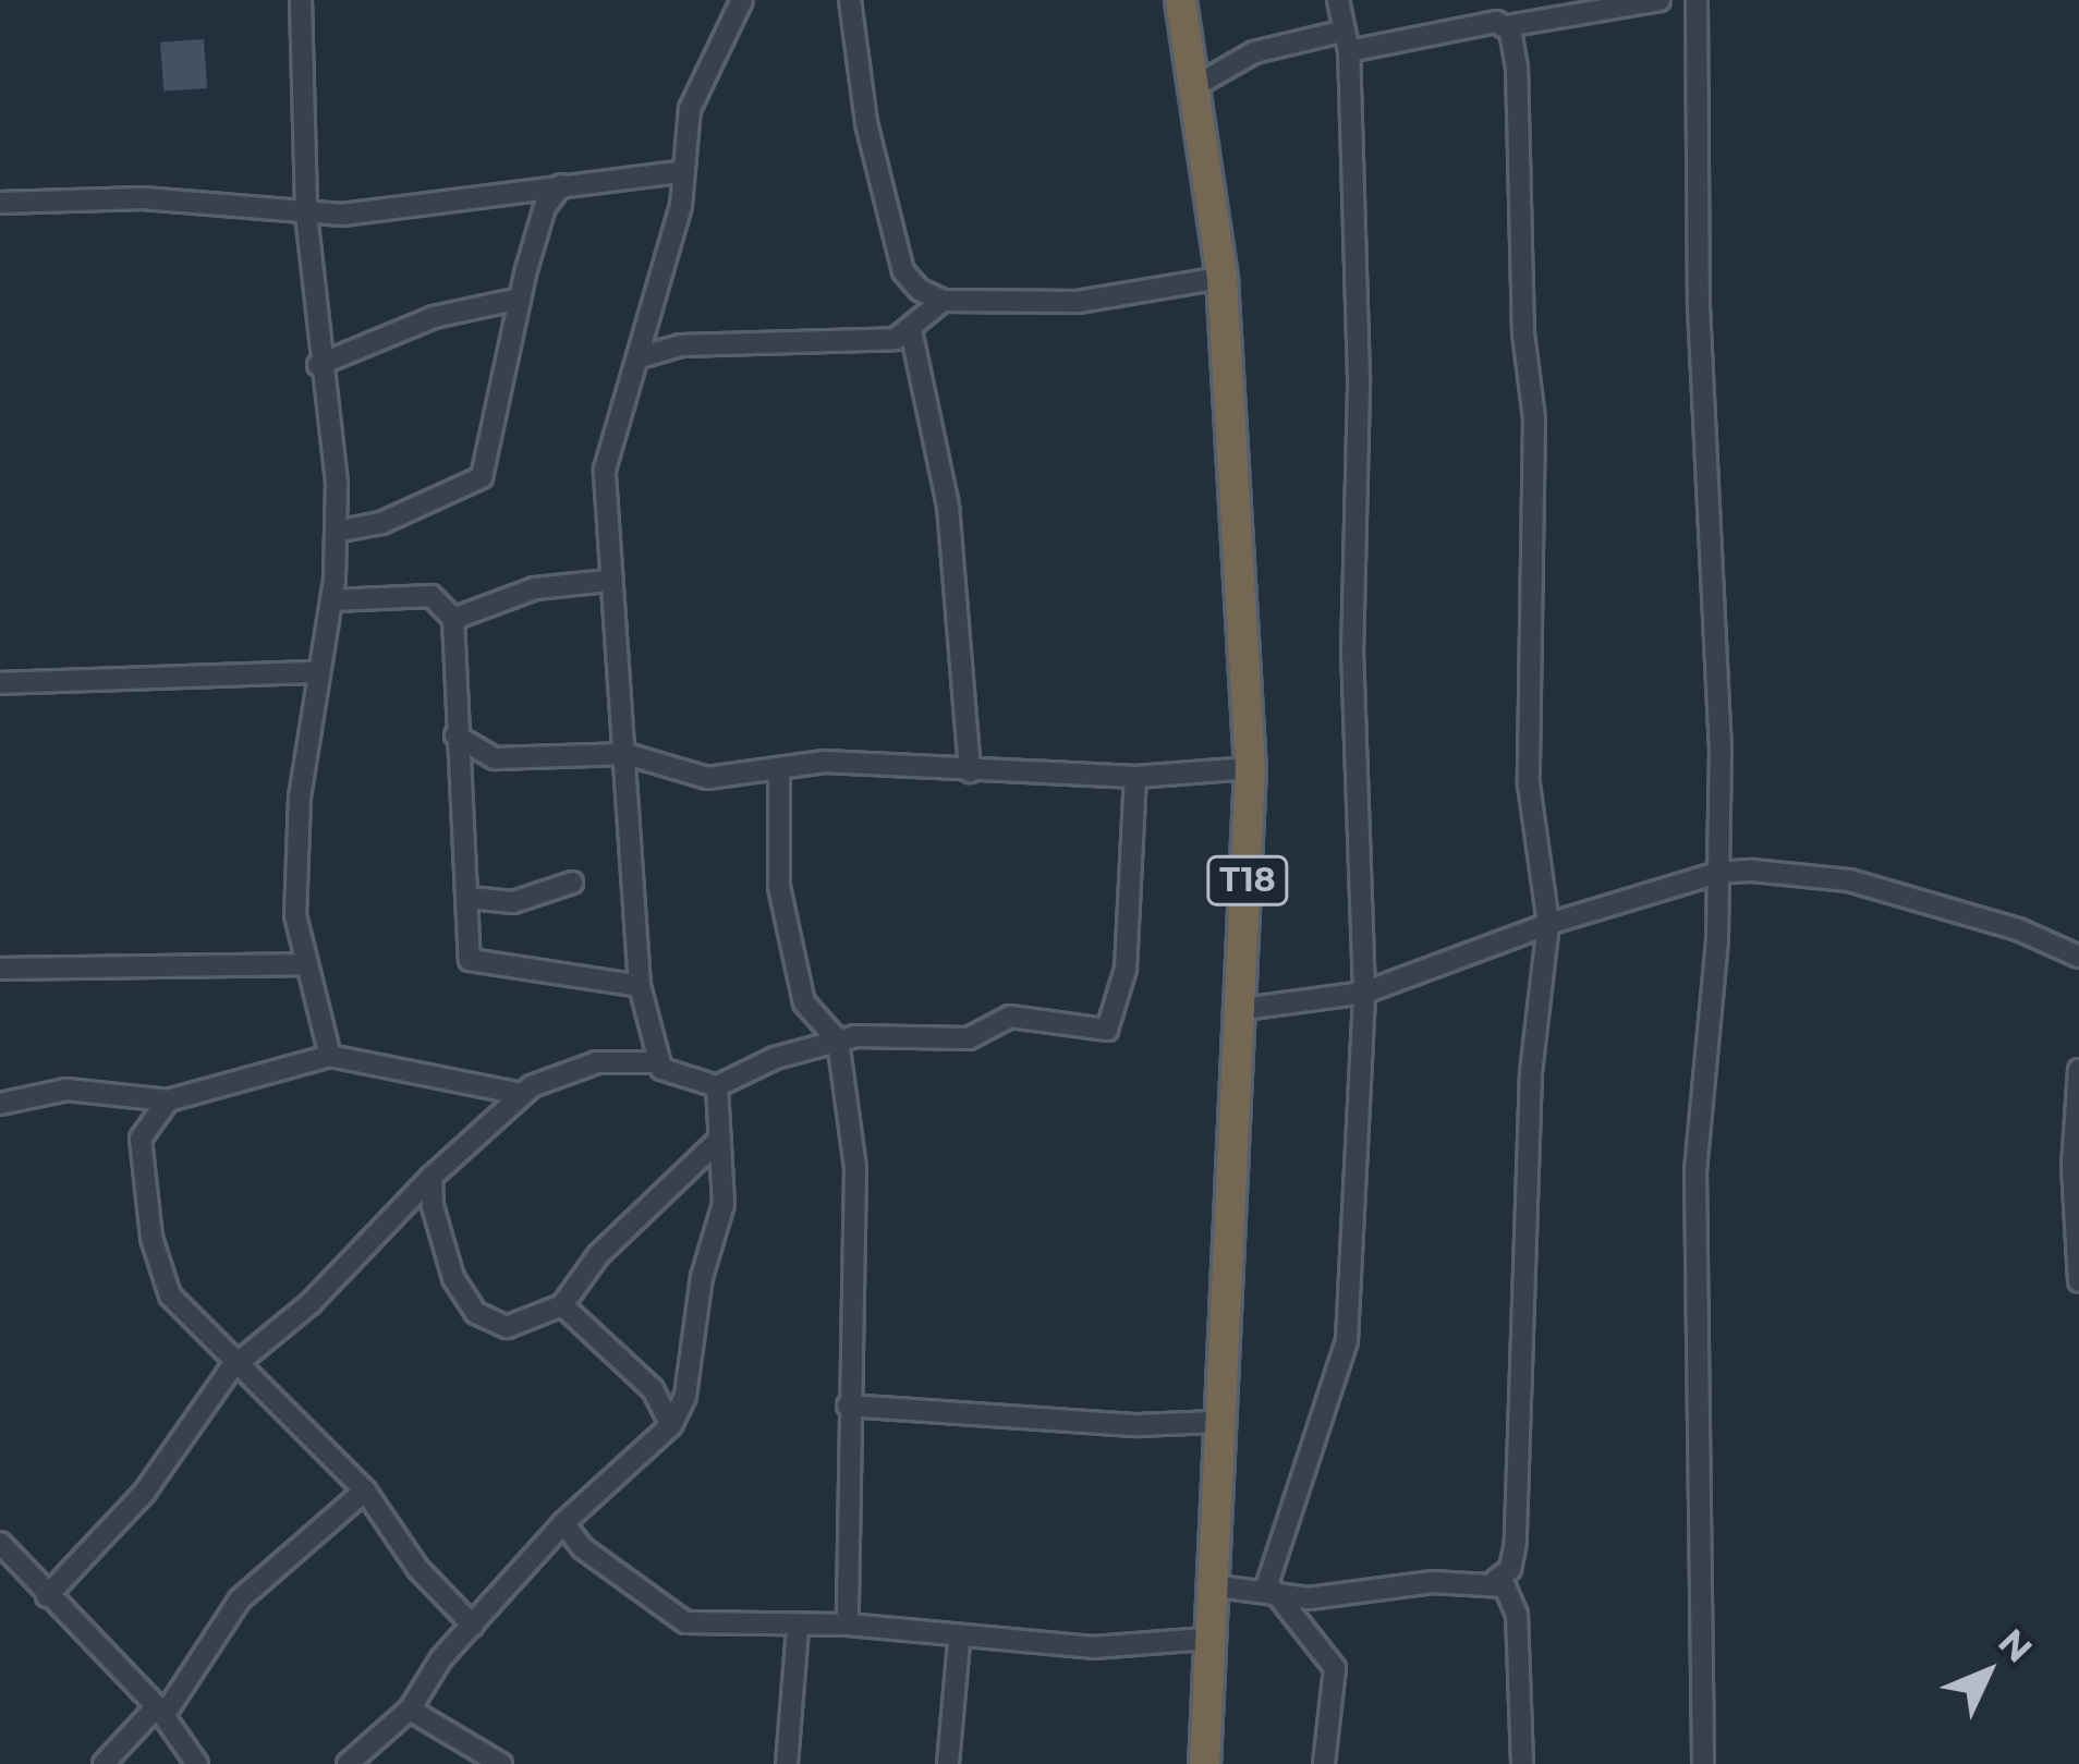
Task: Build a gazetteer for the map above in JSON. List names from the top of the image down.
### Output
{
  "streets": {
    "highway": ["T18"]
  },
  "north": "top right"
}
